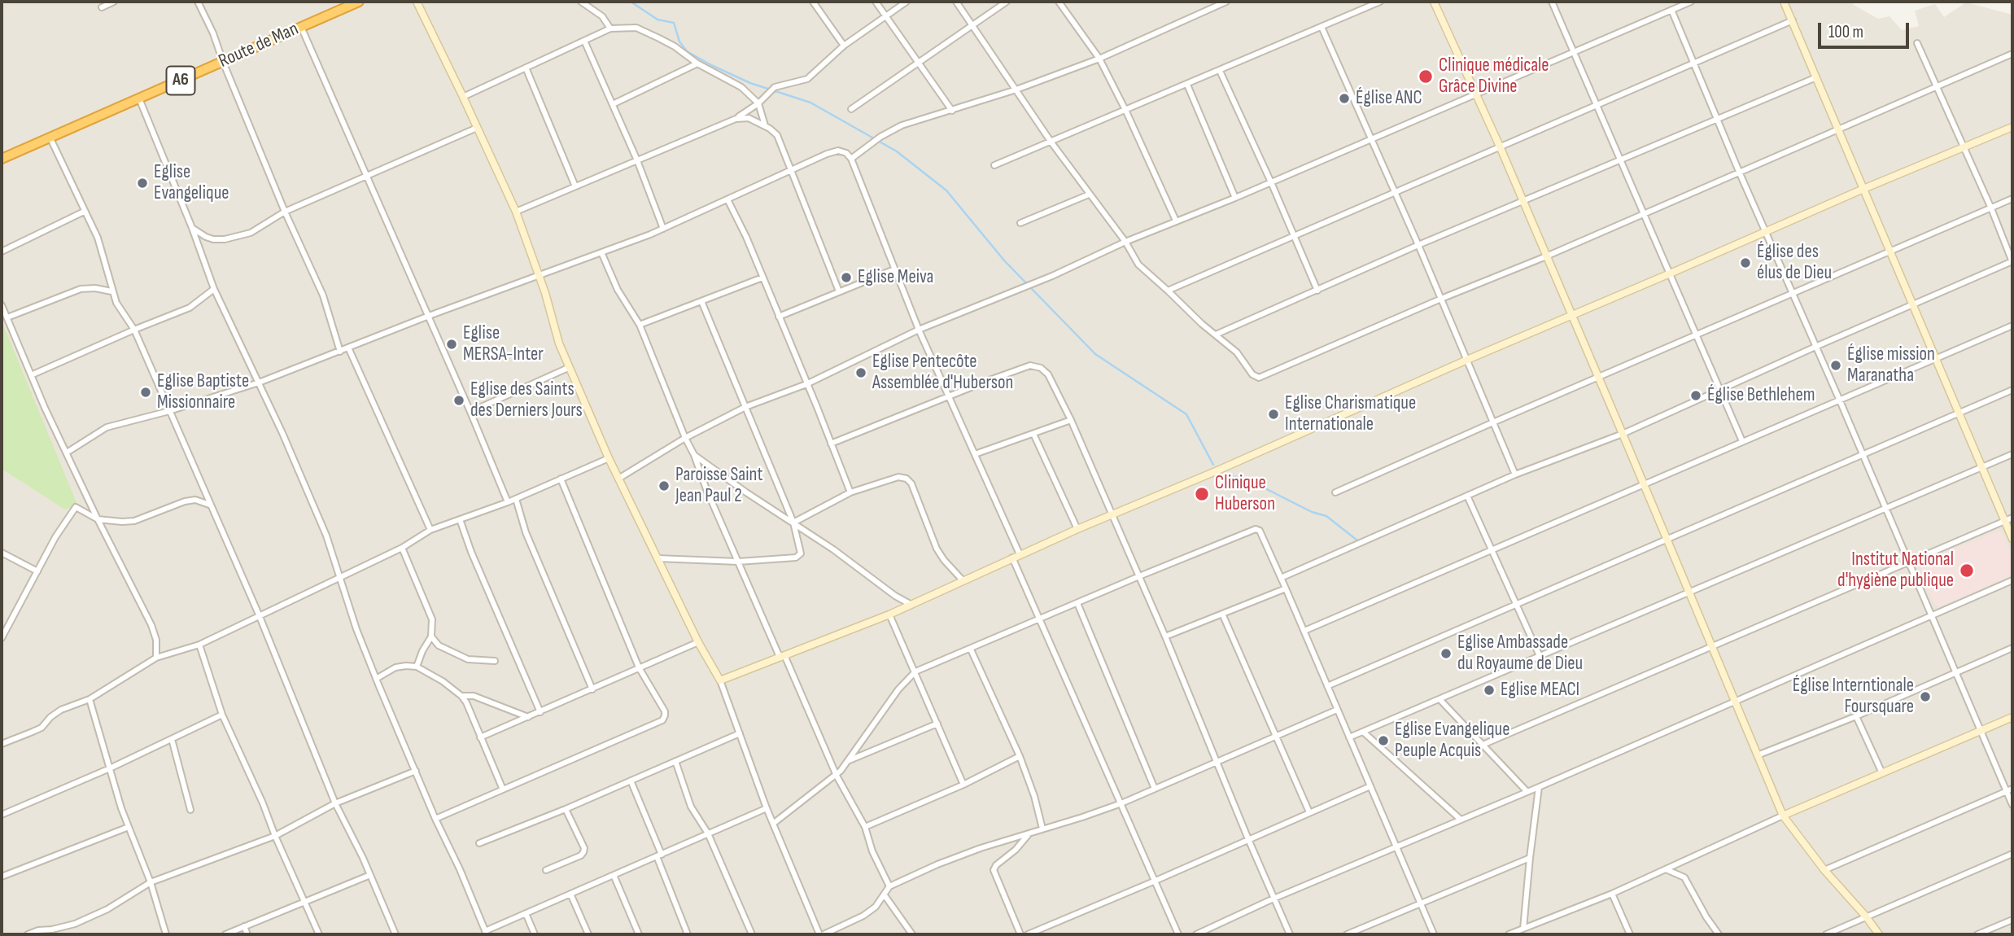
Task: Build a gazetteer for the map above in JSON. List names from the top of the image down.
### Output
{
  "streets": {
    "highway": ["Route de Man", "A6"]
  },
  "places": [
    "Clinique médicale Grâce Divine",
    "Église ANC",
    "Eglise Evangelique",
    "Église des élus de Dieu",
    "Eglise Meiva",
    "Eglise MERSA-Inter",
    "Église mission Maranatha",
    "Eglise Pentecôte Assemblée d'Huberson",
    "Eglise Baptiste Missionnaire",
    "Église Bethlehem",
    "Eglise des Saints des Derniers Jours",
    "Eglise Charismatique Internationale",
    "Paroisse Saint Jean Paul 2",
    "Clinique Huberson",
    "Institut National d'hygiène publique",
    "Eglise Ambassade du Royaume de Dieu",
    "Eglise MEACI",
    "Église Interntionale Foursquare",
    "Eglise Evangelique Peuple Acquis"
  ],
  "scale_bar": "100 m"
}
